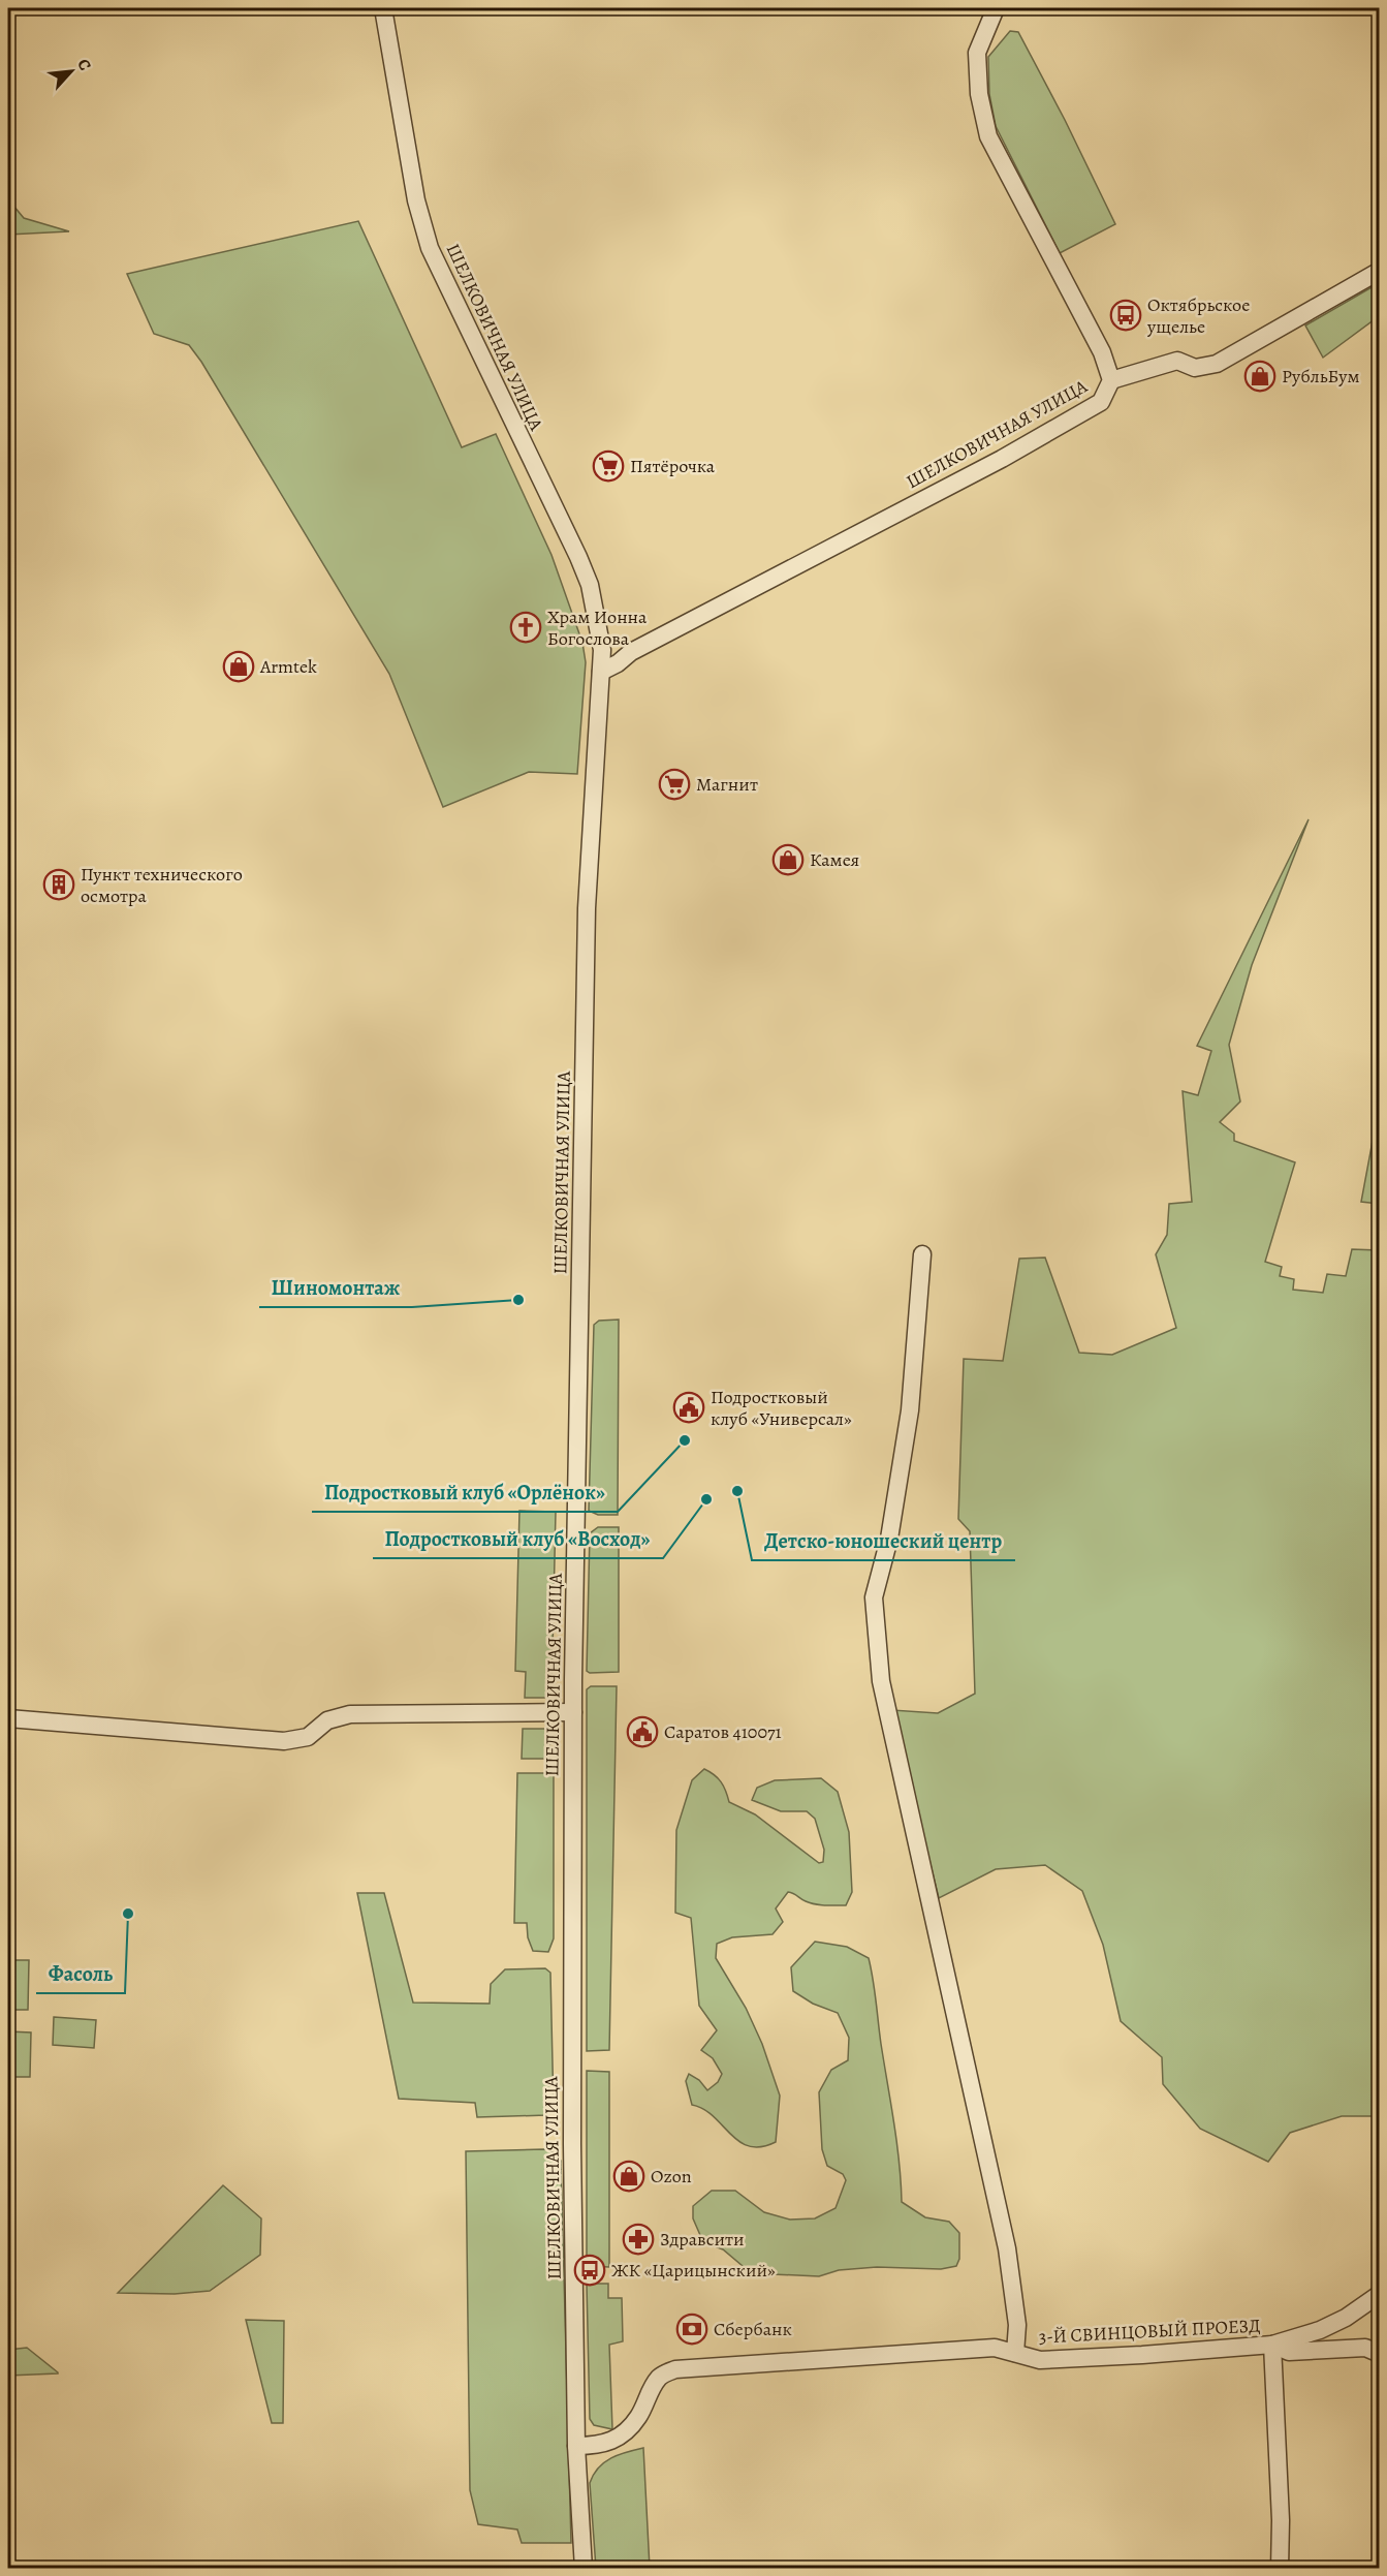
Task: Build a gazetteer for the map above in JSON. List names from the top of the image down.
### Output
{
  "streets": {
    "street": ["ШЕЛКОВИЧНАЯ УЛИЦА", "3-Й СВИНЦОВЫЙ ПРОЕЗД"]
  },
  "crossings": [
    ["ШЕЛКОВИЧНАЯ УЛИЦА", "3-Й СВИНЦОВЫЙ ПРОЕЗД"]
  ],
  "places": {
    "bus stop": ["Октябрьское ущелье", "ЖК «Царицынский»"],
    "shop": [
      "РубльБум",
      "Armtek",
      "Камея",
      "Ozon"
    ],
    "supermarket": ["Пятёрочка", "Магнит"],
    "church": ["Храм Ионна Богослова"],
    "building": ["Пункт технического осмотра"],
    "other": [
      "Шиномонтаж",
      "Подростковый клуб «Орлёнок»",
      "Детско-юношеский центр",
      "Подростковый клуб «Восход»",
      "Фасоль"
    ],
    "public building": ["Подростковый клуб «Универсал»", "Саратов 410071"],
    "pharmacy": ["Здравсити"],
    "bank": ["Сбербанк"]
  },
  "north": "top right"
}
